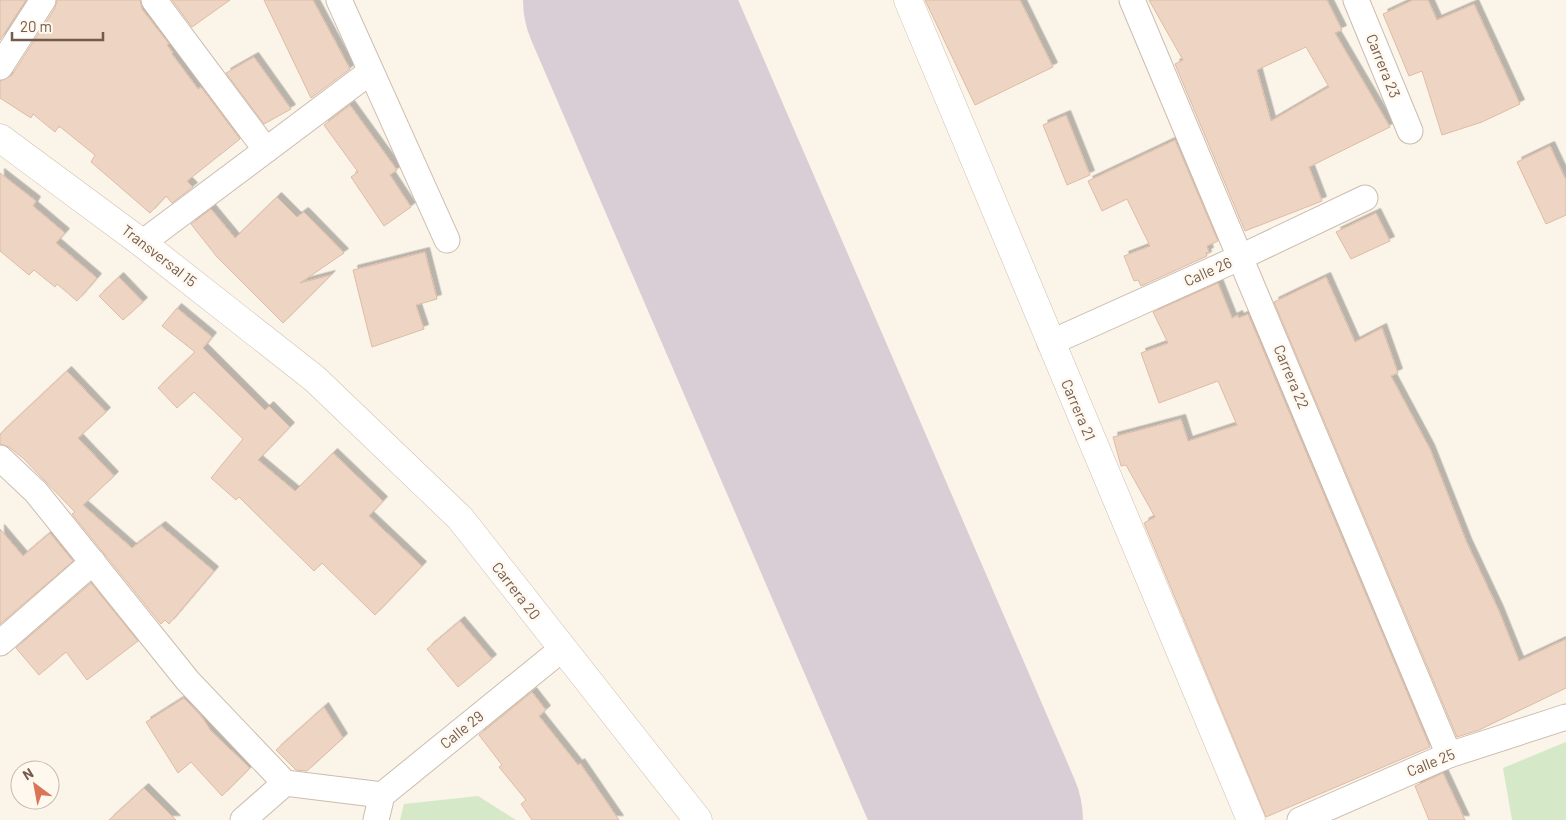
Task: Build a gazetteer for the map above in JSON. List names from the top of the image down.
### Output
{
  "streets": {
    "main road": ["Transversal 15", "Carrera 21", "Carrera 20"],
    "street": [
      "Carrera 23",
      "Calle 26",
      "Carrera 22",
      "Calle 29",
      "Calle 25"
    ]
  },
  "crossings": [
    ["Transversal 15", "Carrera 20"],
    ["Calle 26", "Carrera 22"],
    ["Calle 26", "Carrera 21"],
    ["Carrera 22", "Calle 25"],
    ["Carrera 20", "Calle 29"]
  ],
  "scale_bar": "20 m",
  "north": "top left"
}
